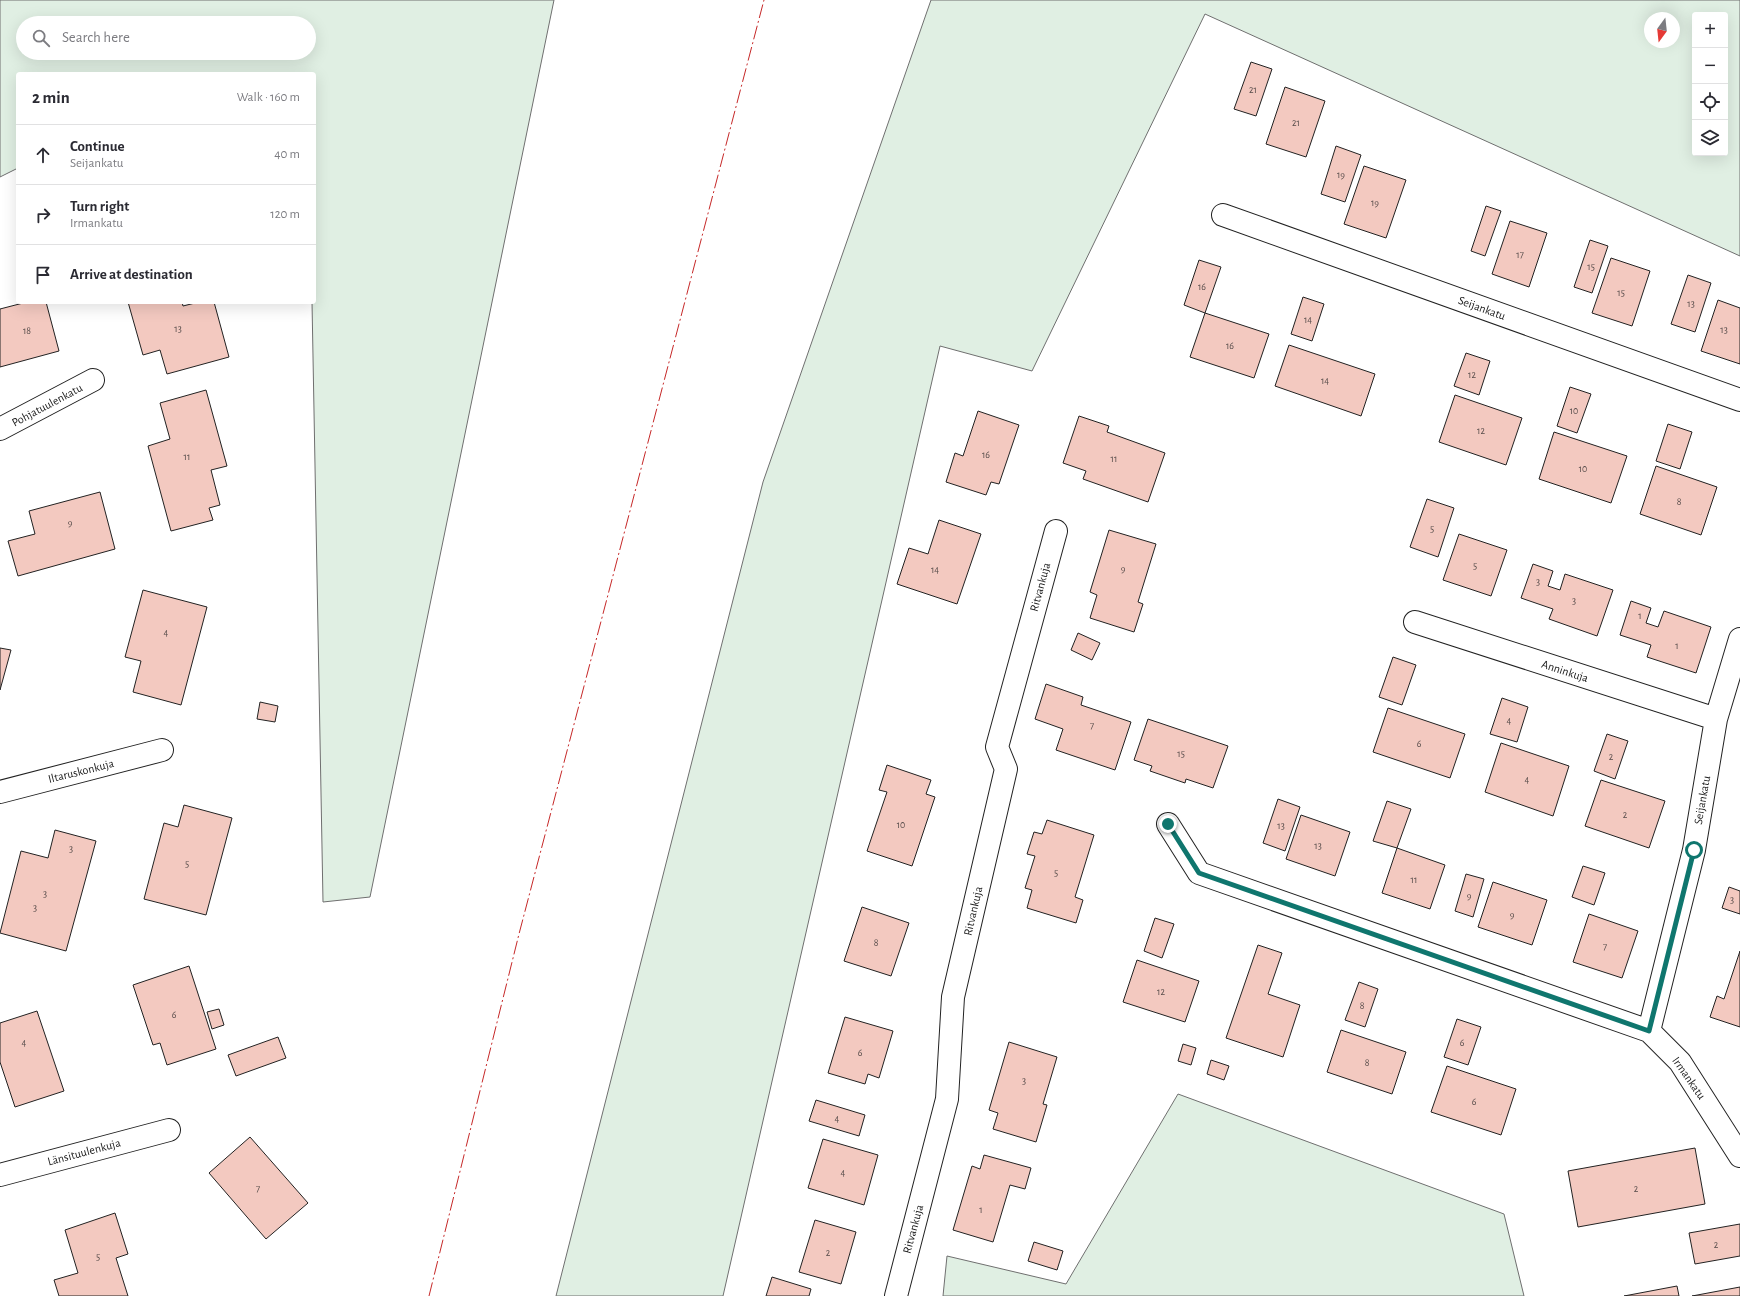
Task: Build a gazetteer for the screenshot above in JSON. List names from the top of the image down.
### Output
{
  "streets": {
    "street": [
      "Seijankatu",
      "Pohjatuulenkatu",
      "Ritvankuja",
      "Anninkuja",
      "Iltaruskonkuja",
      "Irmankatu",
      "Länsituulenkuja"
    ]
  },
  "crossings": [
    ["Seijankatu", "Anninkuja"],
    ["Seijankatu", "Irmankatu"]
  ],
  "house_numbers": [
    "21",
    "21",
    "19",
    "19",
    "17",
    "15",
    "16",
    "15",
    "13",
    "14",
    "13",
    "13",
    "18",
    "16",
    "12",
    "14",
    "10",
    "12",
    "16",
    "11",
    "11",
    "10",
    "8",
    "9",
    "5",
    "5",
    "9",
    "14",
    "3",
    "3",
    "1",
    "4",
    "1",
    "4",
    "7",
    "6",
    "15",
    "2",
    "4",
    "2",
    "10",
    "13",
    "13",
    "3",
    "5",
    "5",
    "11",
    "3",
    "9",
    "3",
    "3",
    "9",
    "8",
    "7",
    "12",
    "8",
    "6",
    "4",
    "6",
    "6",
    "8",
    "3",
    "6",
    "4",
    "4",
    "7",
    "2",
    "1",
    "2",
    "2",
    "5"
  ],
  "north": "bottom",
  "page": {
    "map_buttons": ["+", "−"],
    "search": "Search here",
    "heading": ["2 min", "Walk · 160 m"],
    "list": [
      ["Continue", "Seijankatu", "40 m"],
      ["Turn right", "Irmankatu", "120 m"],
      "Arrive at destination"
    ]
  }
}
